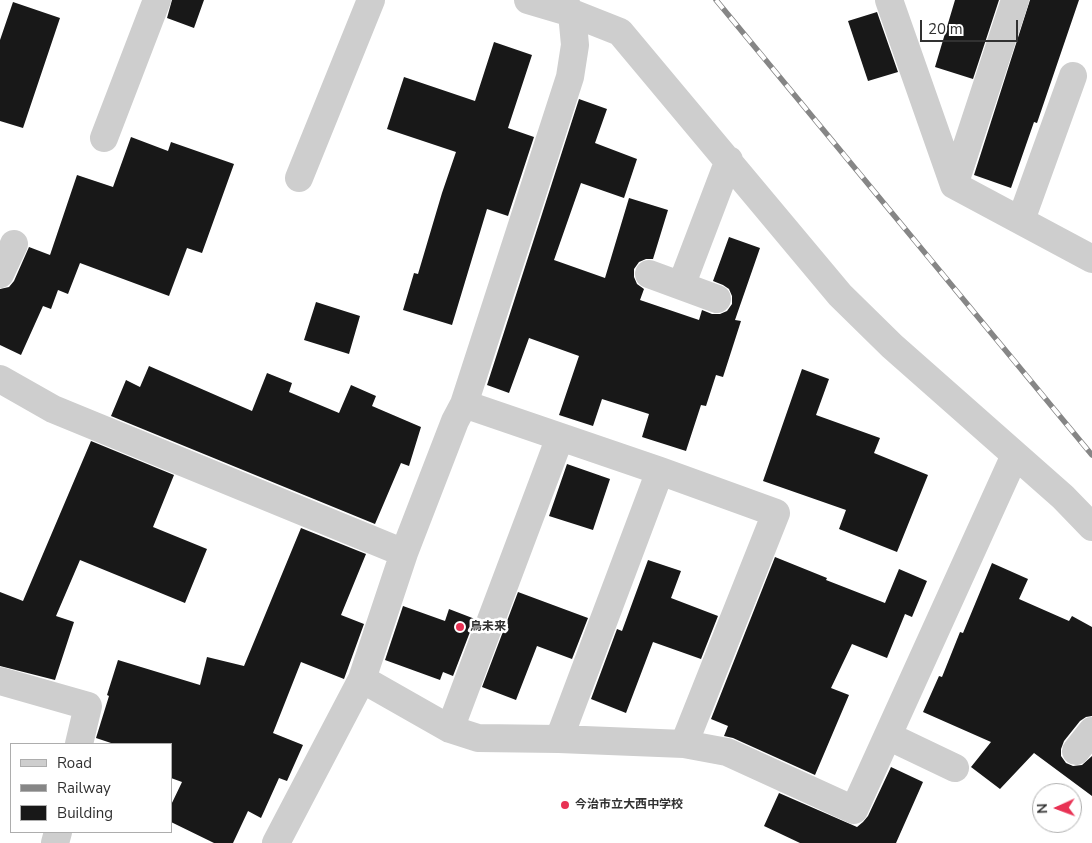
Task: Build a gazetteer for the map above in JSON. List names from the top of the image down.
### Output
{
  "places": ["鳥未来", "今治市立大西中学校"],
  "legend": ["Road", "Railway", "Building"],
  "scale_bar": "20 m",
  "north": "left"
}
